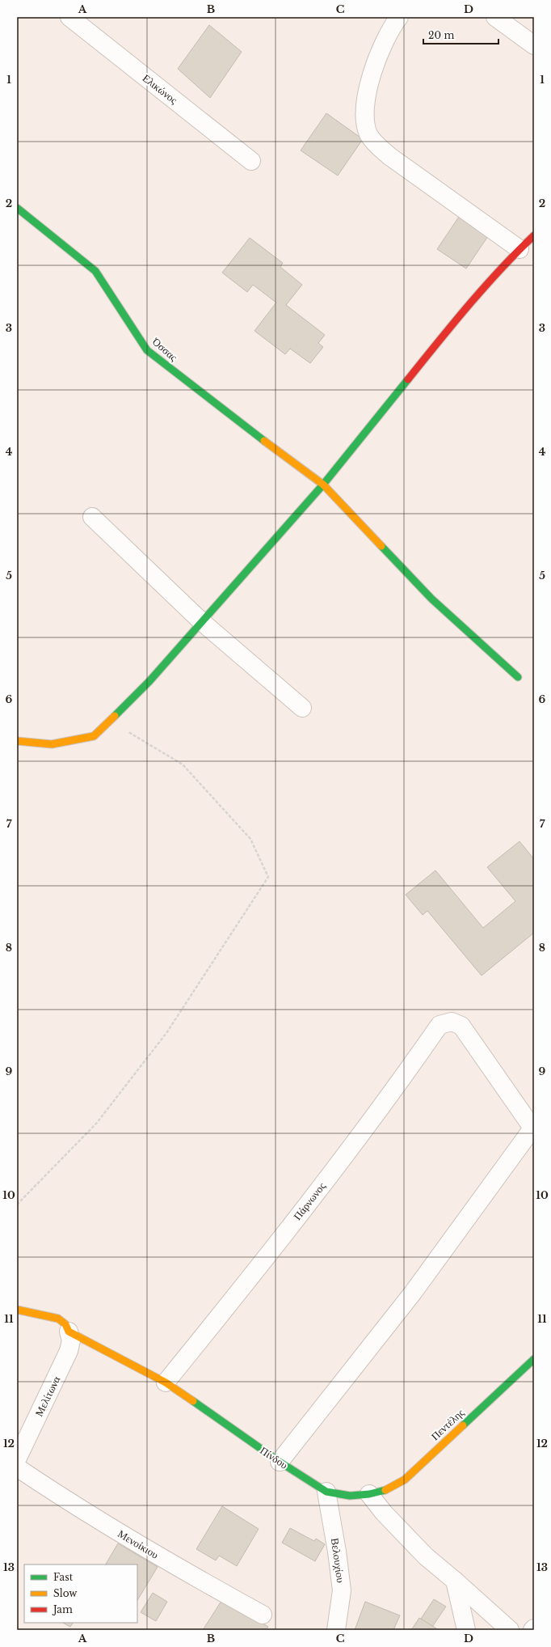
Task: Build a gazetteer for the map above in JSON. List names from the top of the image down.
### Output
{
  "streets": {
    "street": [
      "Ελικώνος",
      "Όσσας",
      "Πάρνωνος",
      "Μελίτωνα",
      "Πεντέλης",
      "Πίνδου",
      "Μενοίκιου",
      "Βελουχίου"
    ]
  },
  "crossings": [
    ["Πάρνωνος", "Πίνδου"],
    ["Μελίτωνα", "Πίνδου"],
    ["Πεντέλης", "Πίνδου"],
    ["Πίνδου", "Βελουχίου"]
  ],
  "legend": ["Fast", "Slow", "Jam"],
  "scale_bar": "20 m",
  "grid": {
    "columns": [
      "A",
      "B",
      "C",
      "D"
    ],
    "rows": [
      "1",
      "2",
      "3",
      "4",
      "5",
      "6",
      "7",
      "8",
      "9",
      "10",
      "11",
      "12",
      "13"
    ]
  }
}
